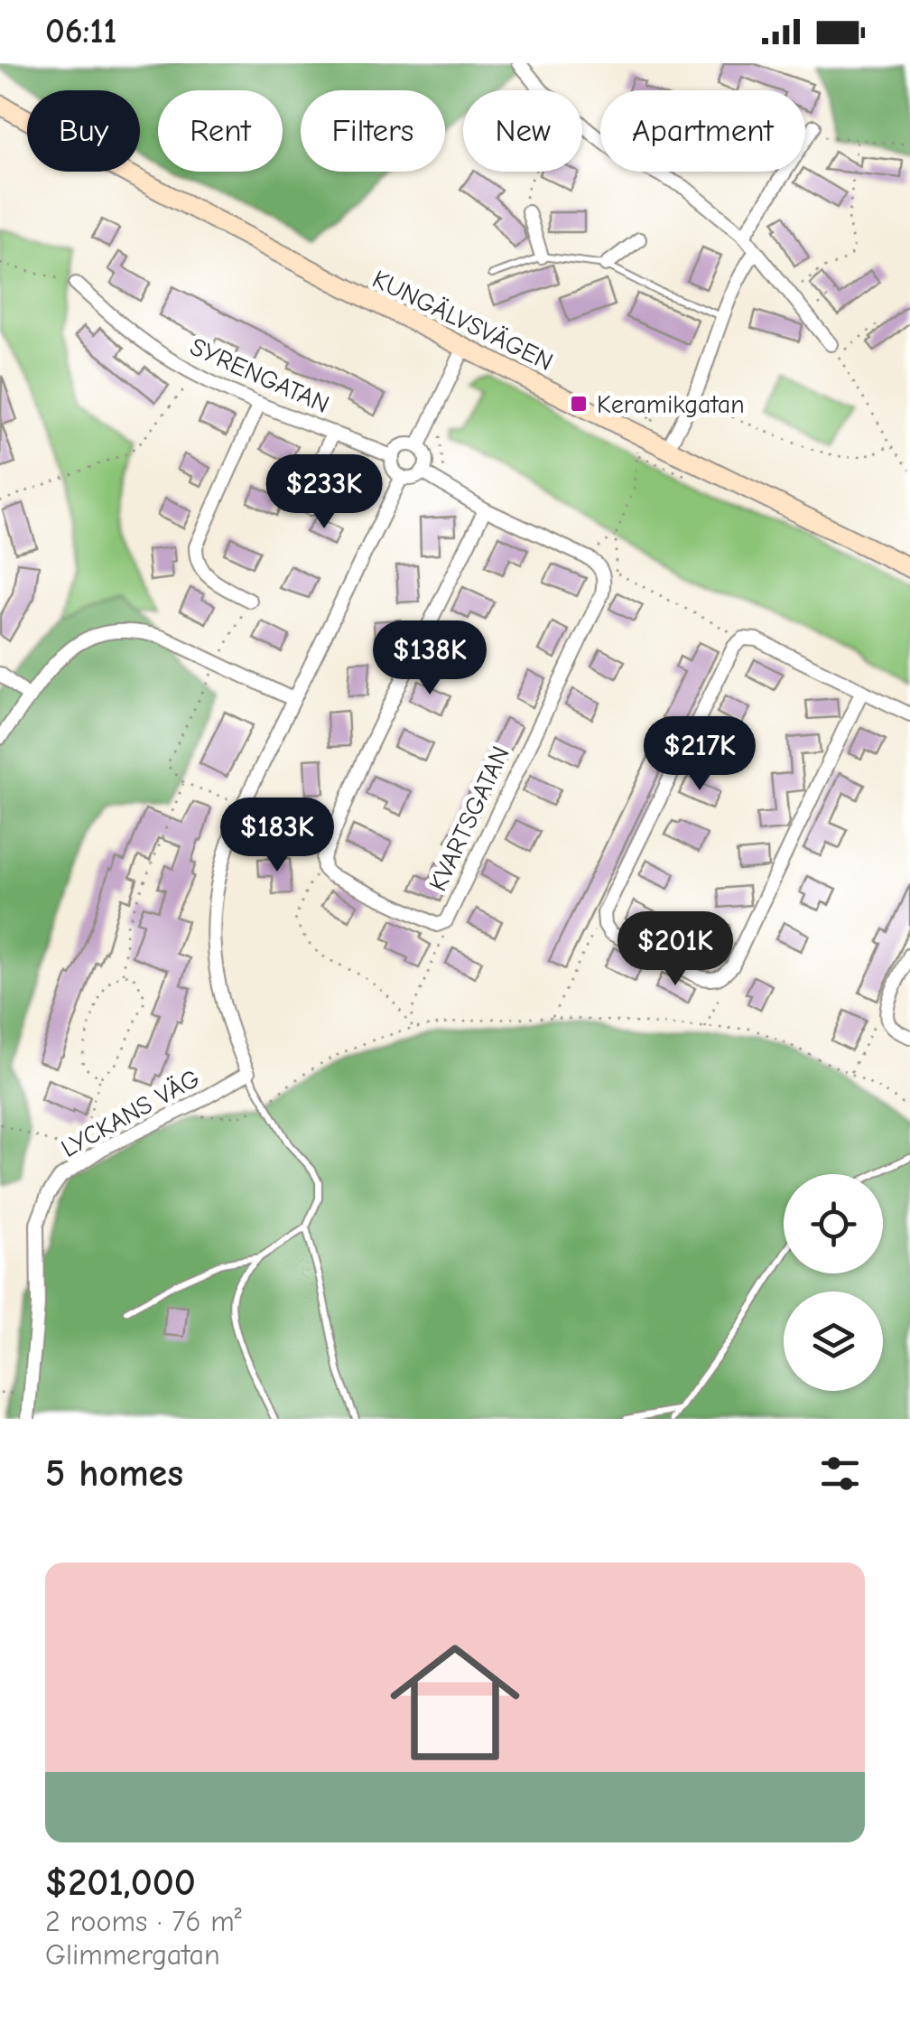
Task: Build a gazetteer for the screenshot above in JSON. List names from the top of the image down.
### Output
{
  "streets": {
    "main road": ["KUNGÄLVSVÄGEN"],
    "street": ["SYRENGATAN", "KVARTSGATAN", "LYCKANS VÄG"]
  },
  "places": {
    "transit": ["Keramikgatan"]
  },
  "page": {
    "status": "06:11",
    "chip": [
      "Buy",
      "Rent",
      "Filters",
      "New",
      "Apartment"
    ],
    "price": [
      "$233K",
      "$138K",
      "$217K",
      "$183K",
      "$201K"
    ],
    "heading": "5 homes",
    "list": [
      {
        "name": "$201,000",
        "note": "2 rooms · 76 m² · Glimmergatan"
      }
    ]
  }
}
